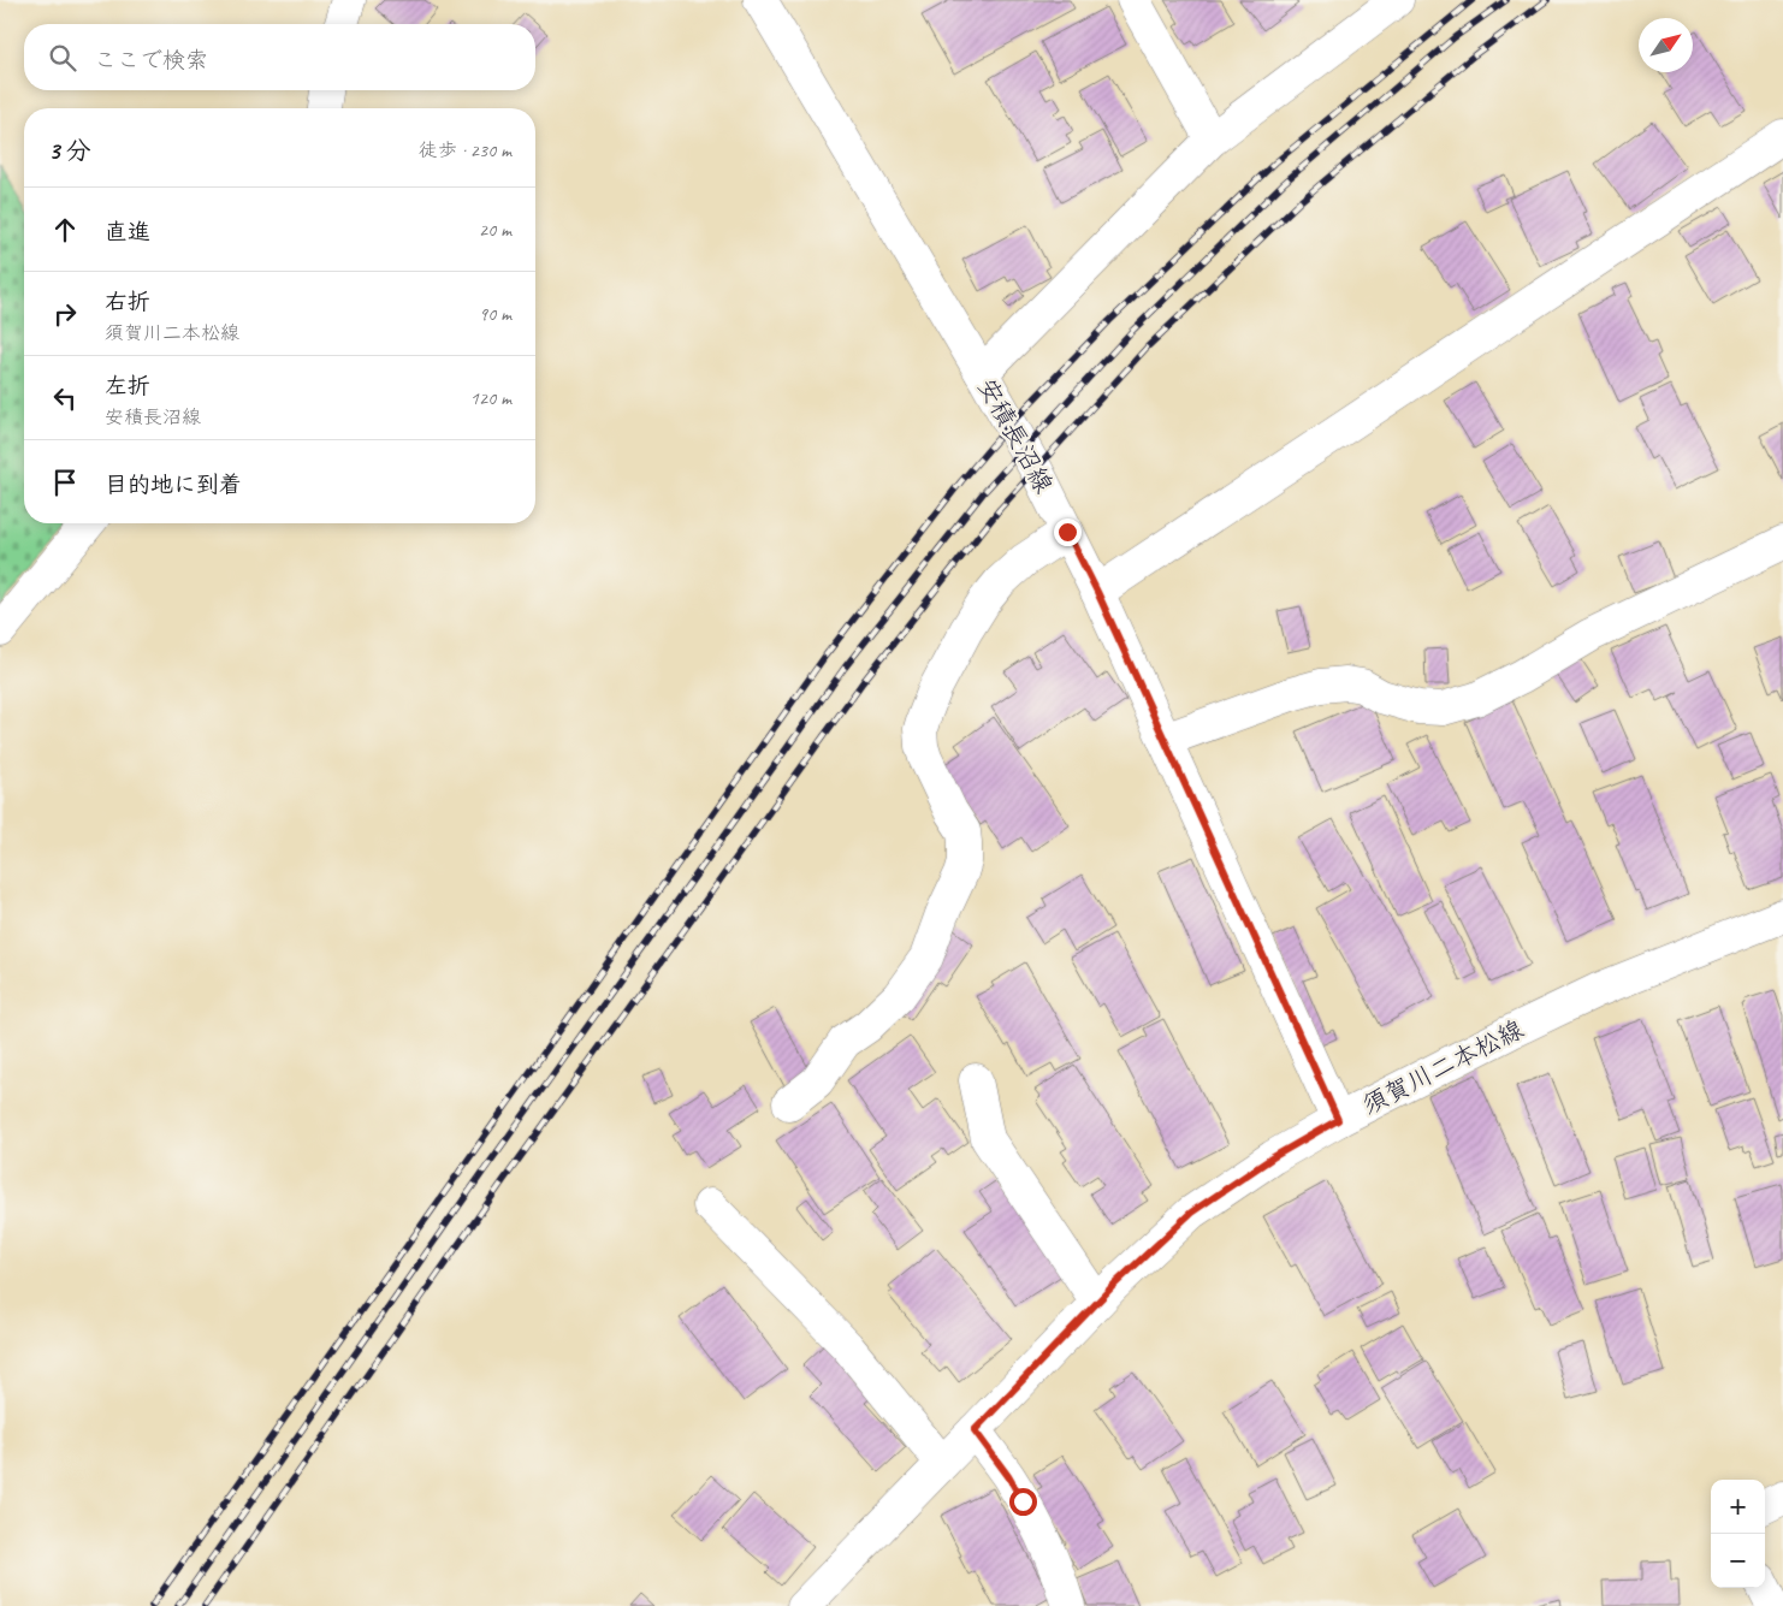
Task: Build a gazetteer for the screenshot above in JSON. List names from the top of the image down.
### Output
{
  "streets": {
    "street": ["安積長沼線", "須賀川二本松線"]
  },
  "crossings": [
    ["安積長沼線", "須賀川二本松線"]
  ],
  "north": "top right",
  "page": {
    "search": "ここで検索",
    "heading": ["3 分", "徒歩 · 230 m"],
    "list": [
      ["直進", "20 m"],
      ["右折", "須賀川二本松線", "90 m"],
      ["左折", "安積長沼線", "120 m"],
      "目的地に到着"
    ],
    "map_buttons": ["+", "−"]
  }
}
